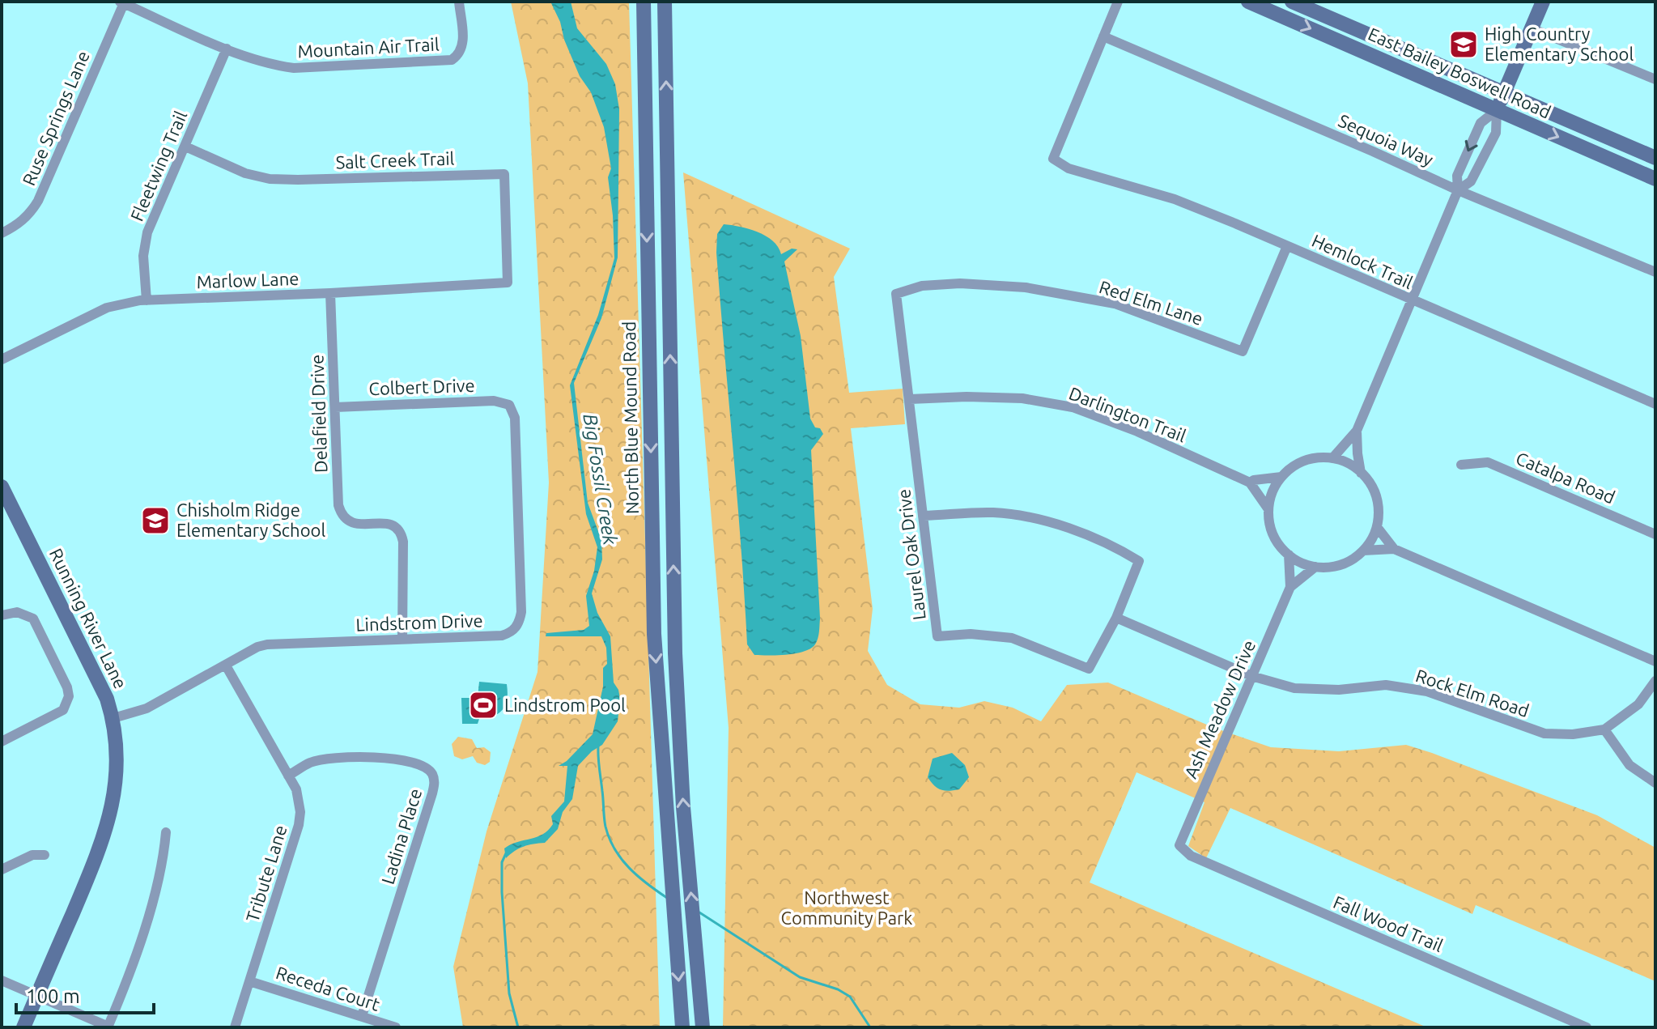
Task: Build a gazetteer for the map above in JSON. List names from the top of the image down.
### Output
{
  "streets": {
    "main road": ["East Bailey Boswell Road", "North Blue Mound Road", "Running River Lane"],
    "street": [
      "Mountain Air Trail",
      "Ruse Springs Lane",
      "Sequoia Way",
      "Salt Creek Trail",
      "Fleetwing Trail",
      "Hemlock Trail",
      "Marlow Lane",
      "Red Elm Lane",
      "Colbert Drive",
      "Delafield Drive",
      "Darlington Trail",
      "Catalpa Road",
      "Laurel Oak Drive",
      "Lindstrom Drive",
      "Rock Elm Road",
      "Ash Meadow Drive",
      "Ladina Place",
      "Tribute Lane",
      "Fall Wood Trail",
      "Receda Court"
    ]
  },
  "crossings": [
    ["Mountain Air Trail", "Ruse Springs Lane"],
    ["Mountain Air Trail", "Fleetwing Trail"],
    ["Sequoia Way", "Hemlock Trail"],
    ["Salt Creek Trail", "Fleetwing Trail"],
    ["Salt Creek Trail", "Marlow Lane"],
    ["Fleetwing Trail", "Marlow Lane"],
    ["Hemlock Trail", "Red Elm Lane"],
    ["Marlow Lane", "Delafield Drive"],
    ["Red Elm Lane", "Laurel Oak Drive"],
    ["Colbert Drive", "Delafield Drive"],
    ["Colbert Drive", "Lindstrom Drive"],
    ["Delafield Drive", "Lindstrom Drive"],
    ["Darlington Trail", "Laurel Oak Drive"],
    ["Laurel Oak Drive", "Rock Elm Road"],
    ["Running River Lane", "Lindstrom Drive"],
    ["Lindstrom Drive", "Tribute Lane"],
    ["Rock Elm Road", "Ash Meadow Drive"],
    ["Ash Meadow Drive", "Fall Wood Trail"],
    ["Ladina Place", "Tribute Lane"],
    ["Ladina Place", "Receda Court"],
    ["Tribute Lane", "Receda Court"]
  ],
  "water": ["Big Fossil Creek"],
  "parks": ["Northwest Community Park"],
  "places": {
    "school or university": ["High Country Elementary School", "Chisholm Ridge Elementary School"],
    "sports": ["Lindstrom Pool"]
  },
  "scale_bar": "100 m"
}
